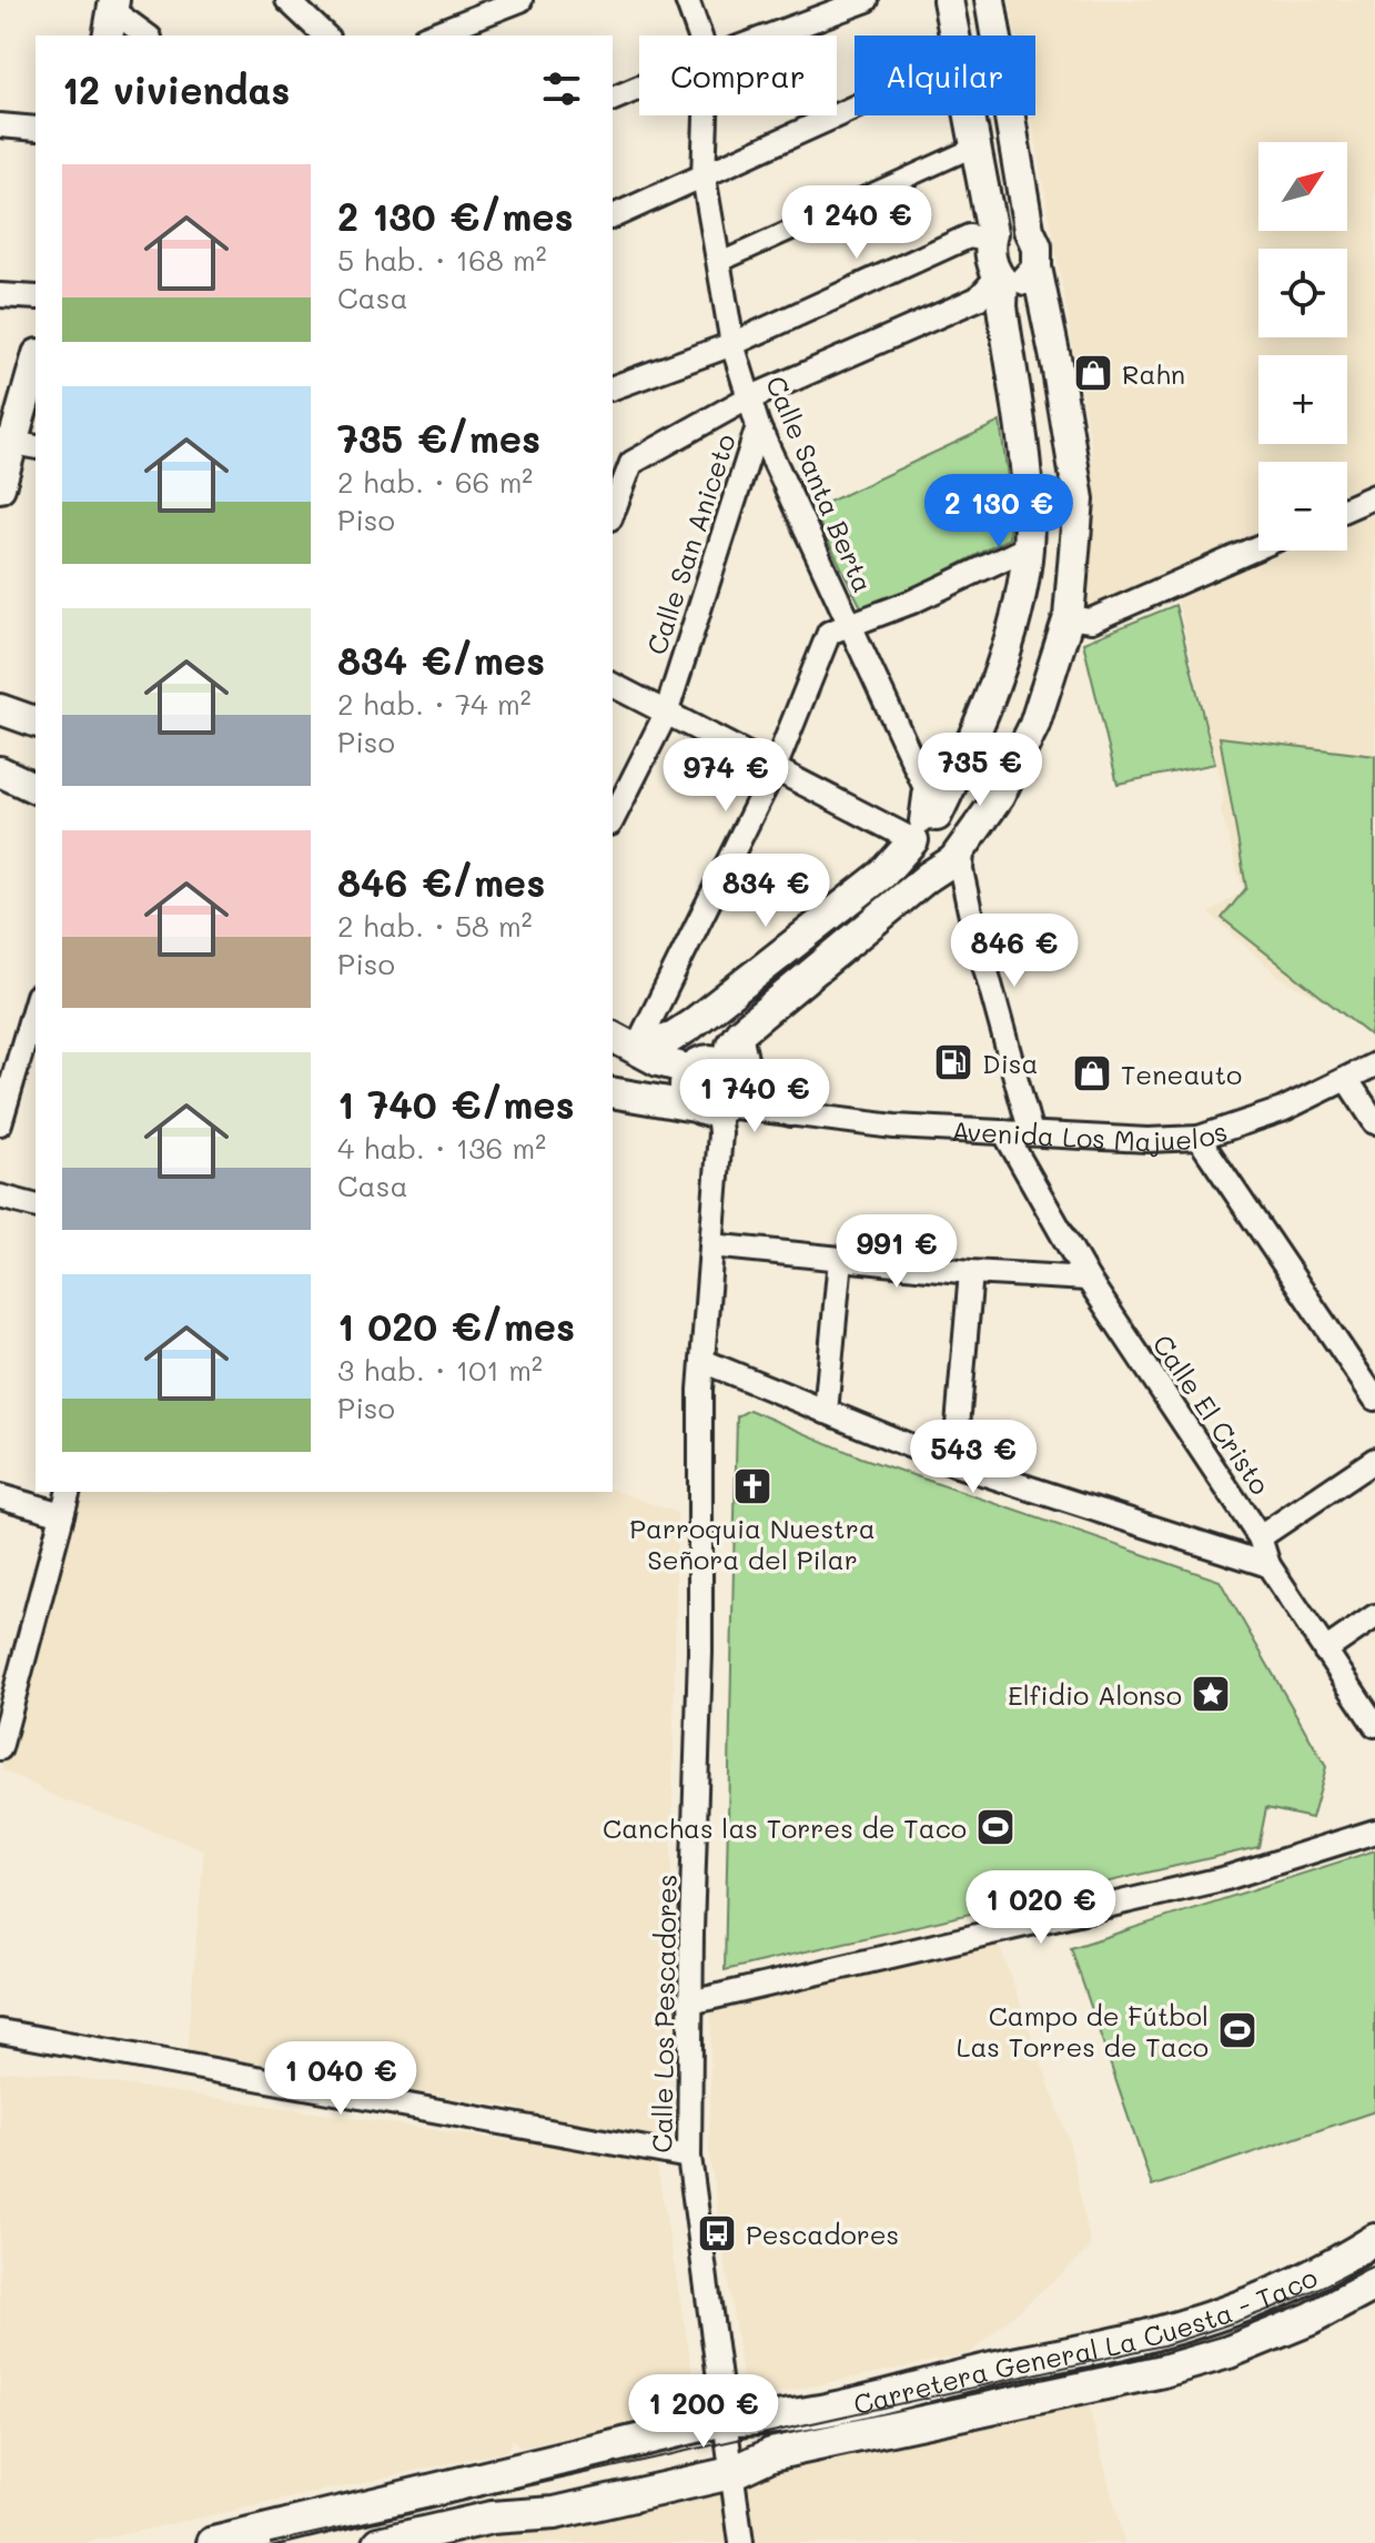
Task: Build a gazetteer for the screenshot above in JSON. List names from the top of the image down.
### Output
{
  "streets": {
    "main road": ["Carretera General La Cuesta - Taco"],
    "street": [
      "Calle Santa Berta",
      "Calle San Aniceto",
      "Avenida Los Majuelos",
      "Calle El Cristo",
      "Calle Los Pescadores"
    ]
  },
  "crossings": [
    ["Calle Santa Berta", "Calle San Aniceto"],
    ["Avenida Los Majuelos", "Calle El Cristo"],
    ["Avenida Los Majuelos", "Calle Los Pescadores"],
    ["Calle Los Pescadores", "Carretera General La Cuesta - Taco"]
  ],
  "places": {
    "shop": ["Rahn", "Teneauto"],
    "fuel station": ["Disa"],
    "church": ["Parroquia Nuestra Señora del Pilar"],
    "place": ["Elfidio Alonso"],
    "sports": ["Canchas las Torres de Taco", "Campo de Fútbol Las Torres de Taco"],
    "bus stop": ["Pescadores"]
  },
  "north": "top right",
  "page": {
    "chip": ["Comprar", "Alquilar"],
    "heading": "12 viviendas",
    "map_buttons": ["+", "−"],
    "list": [
      {
        "name": "2 130 €/mes",
        "note": "5 hab. · 168 m² · Casa"
      },
      {
        "name": "735 €/mes",
        "note": "2 hab. · 66 m² · Piso"
      },
      {
        "name": "834 €/mes",
        "note": "2 hab. · 74 m² · Piso"
      },
      {
        "name": "846 €/mes",
        "note": "2 hab. · 58 m² · Piso"
      },
      {
        "name": "1 740 €/mes",
        "note": "4 hab. · 136 m² · Casa"
      },
      {
        "name": "1 020 €/mes",
        "note": "3 hab. · 101 m² · Piso"
      }
    ],
    "price": [
      "1 240 €",
      "2 130 €",
      "735 €",
      "974 €",
      "834 €",
      "846 €",
      "1 740 €",
      "991 €",
      "543 €",
      "1 020 €",
      "1 040 €",
      "1 200 €"
    ]
  }
}
